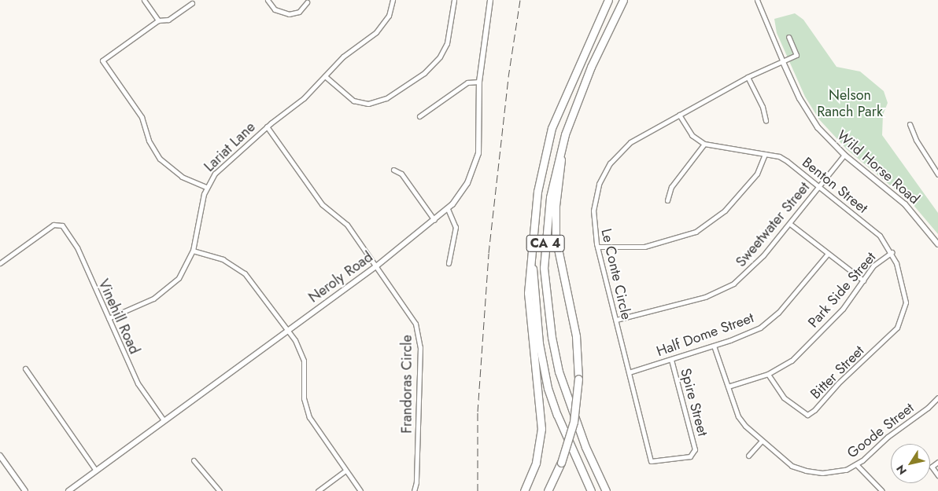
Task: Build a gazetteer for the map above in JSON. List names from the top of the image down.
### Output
{
  "streets": {
    "highway": ["CA 4"],
    "street": [
      "Lariat Lane",
      "Wild Horse Road",
      "Benton Street",
      "Sweetwater Street",
      "Le Conte Circle",
      "Neroly Road",
      "Park Side Street",
      "Vinehill Road",
      "Half Dome Street",
      "Bitter Street",
      "Frandoras Circle",
      "Spire Street",
      "Goode Street"
    ]
  },
  "crossings": [
    ["Lariat Lane", "Vinehill Road"],
    ["Lariat Lane", "Frandoras Circle"],
    ["Wild Horse Road", "Sweetwater Street"],
    ["Wild Horse Road", "Le Conte Circle"],
    ["Benton Street", "Sweetwater Street"],
    ["Benton Street", "Park Side Street"],
    ["Benton Street", "Bitter Street"],
    ["Sweetwater Street", "Le Conte Circle"],
    ["Le Conte Circle", "Half Dome Street"],
    ["Le Conte Circle", "Spire Street"],
    ["Neroly Road", "Vinehill Road"],
    ["Neroly Road", "Frandoras Circle"],
    ["Park Side Street", "Bitter Street"],
    ["Park Side Street", "Goode Street"],
    ["Half Dome Street", "Spire Street"],
    ["Half Dome Street", "Goode Street"]
  ],
  "parks": ["Nelson Ranch Park"],
  "north": "bottom left"
}
